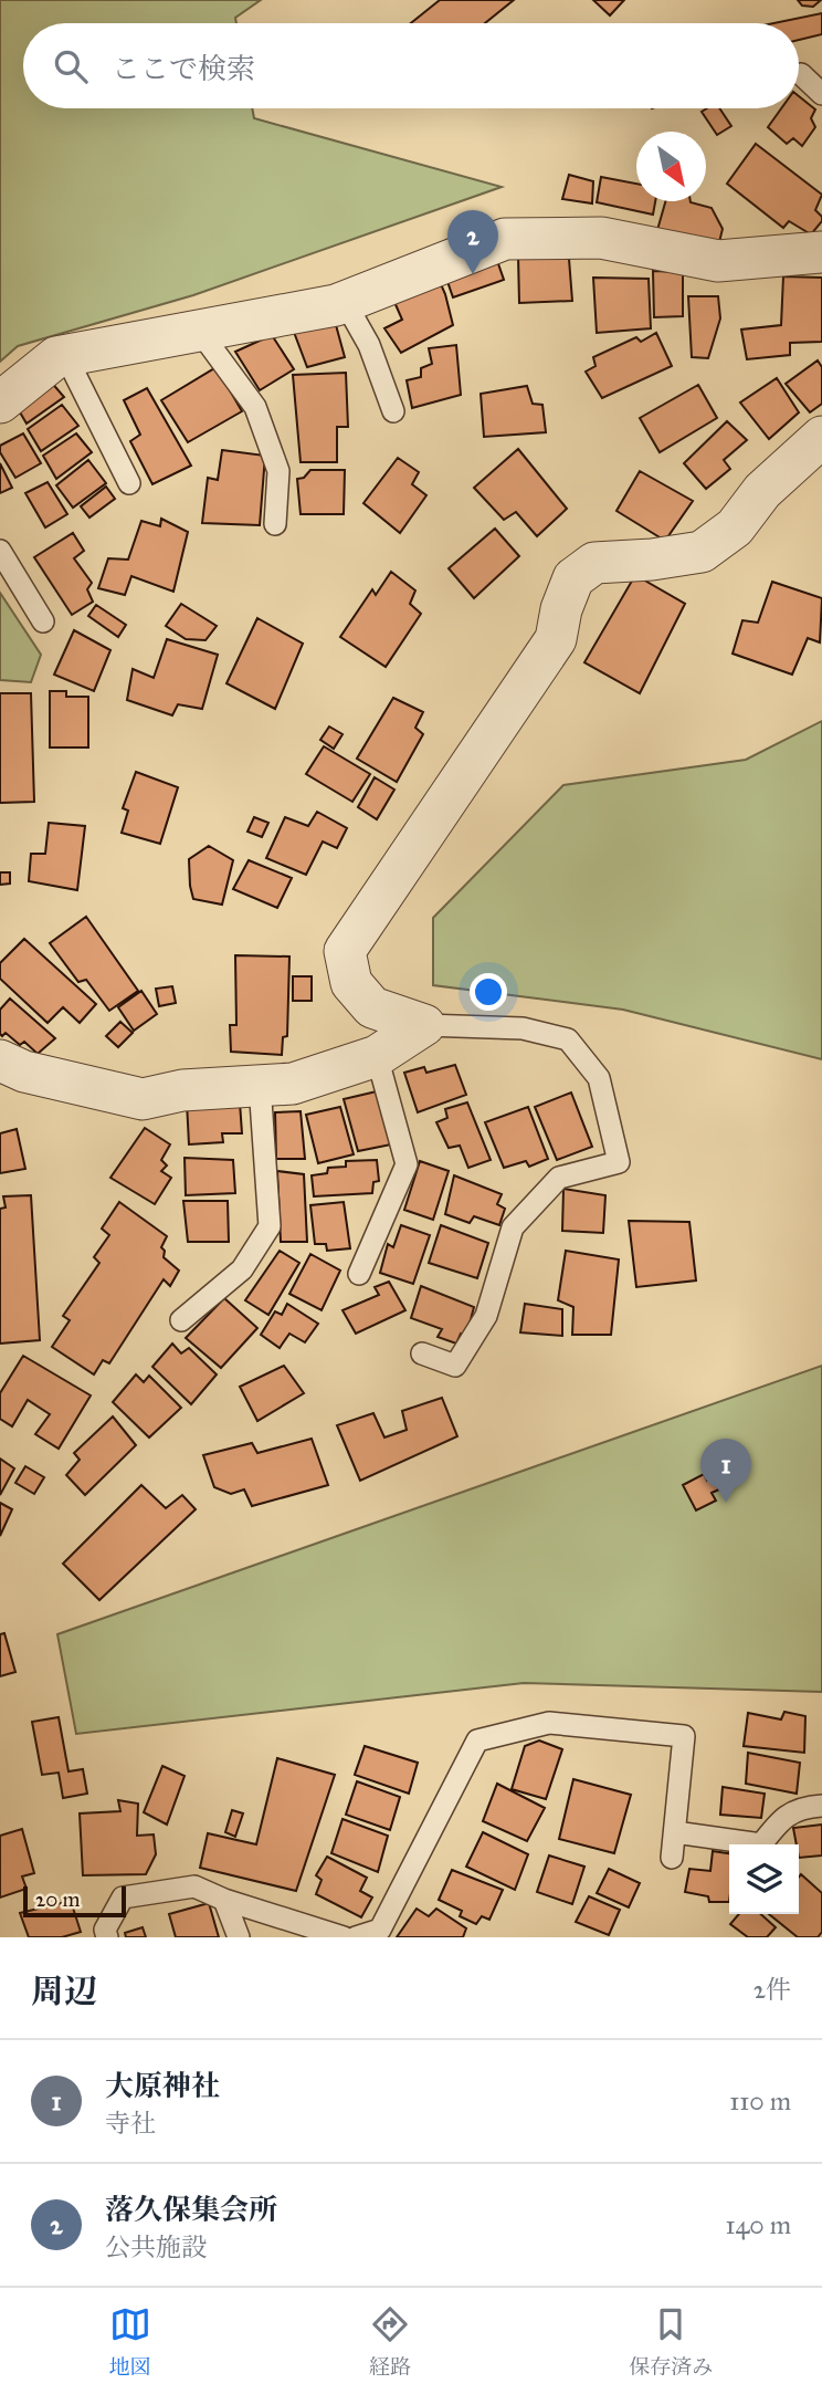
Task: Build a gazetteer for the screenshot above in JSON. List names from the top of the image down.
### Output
{
  "scale_bar": "20 m",
  "north": "bottom right",
  "page": {
    "search": "ここで検索",
    "pins": ["2", "1"],
    "scale": "20 m",
    "heading": ["周辺", "2件"],
    "list": [
      {
        "mark": "1",
        "name": "大原神社",
        "note": "寺社",
        "value": "110 m"
      },
      {
        "mark": "2",
        "name": "落久保集会所",
        "note": "公共施設",
        "value": "140 m"
      }
    ],
    "nav": ["地図", "経路", "保存済み"]
  }
}
